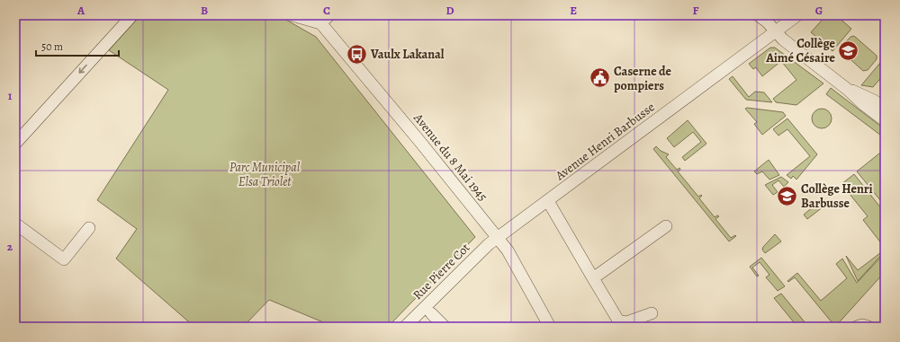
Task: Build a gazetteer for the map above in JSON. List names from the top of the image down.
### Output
{
  "streets": {
    "street": ["Avenue Henri Barbusse", "Avenue du 8 Mai 1945", "Rue Pierre Cot"]
  },
  "crossings": [
    ["Avenue Henri Barbusse", "Avenue du 8 Mai 1945"],
    ["Avenue Henri Barbusse", "Rue Pierre Cot"],
    ["Avenue du 8 Mai 1945", "Rue Pierre Cot"]
  ],
  "parks": ["Parc Municipal Elsa Triolet"],
  "places": {
    "school or university": ["Collège Aimé Césaire", "Collège Henri Barbusse"],
    "bus stop": ["Vaulx Lakanal"],
    "public building": ["Caserne de pompiers"]
  },
  "scale_bar": "50 m",
  "grid": {
    "columns": [
      "A",
      "B",
      "C",
      "D",
      "E",
      "F",
      "G"
    ],
    "rows": ["1", "2"]
  }
}
